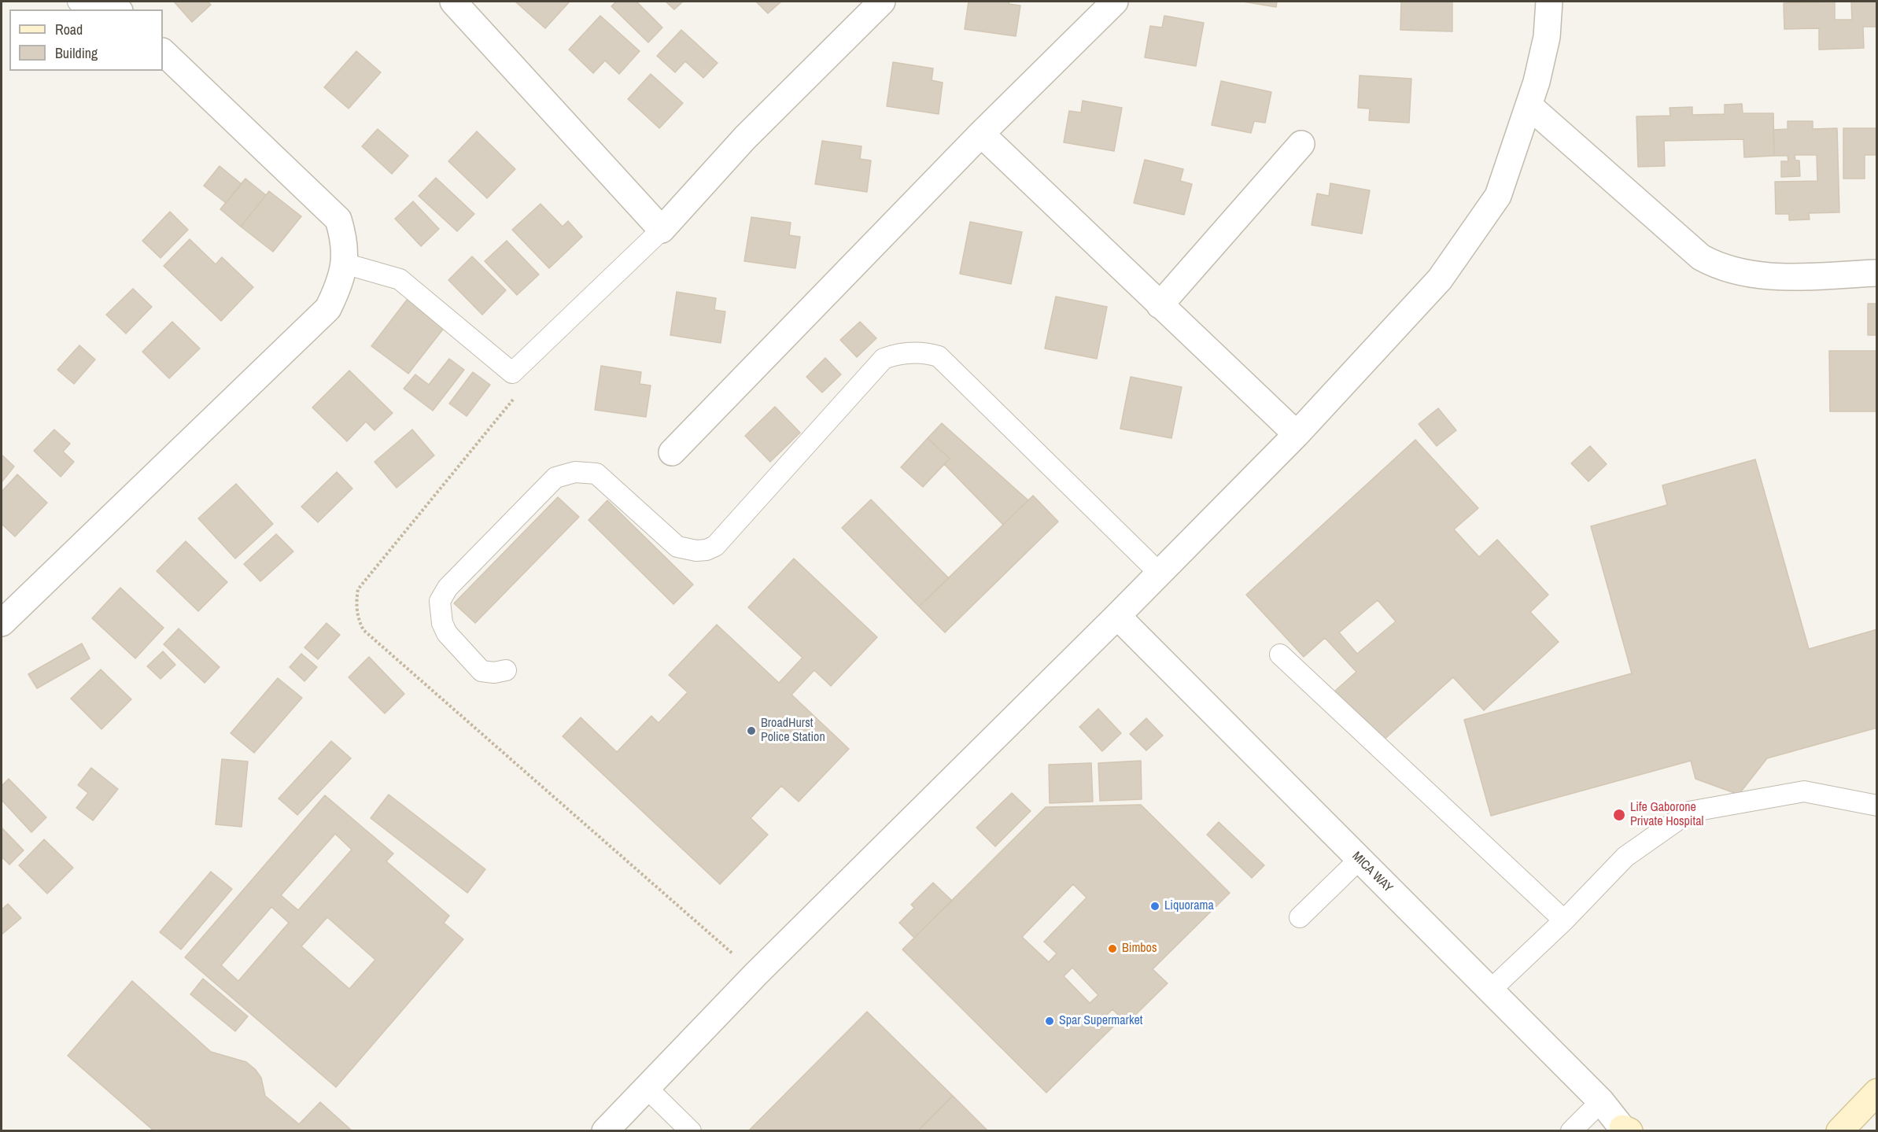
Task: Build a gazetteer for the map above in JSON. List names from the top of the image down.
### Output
{
  "streets": {
    "street": ["MICA WAY"]
  },
  "places": [
    "BroadHurst Police Station",
    "Life Gaborone Private Hospital",
    "Liquorama",
    "Bimbos",
    "Spar Supermarket"
  ],
  "legend": ["Road", "Building"]
}
